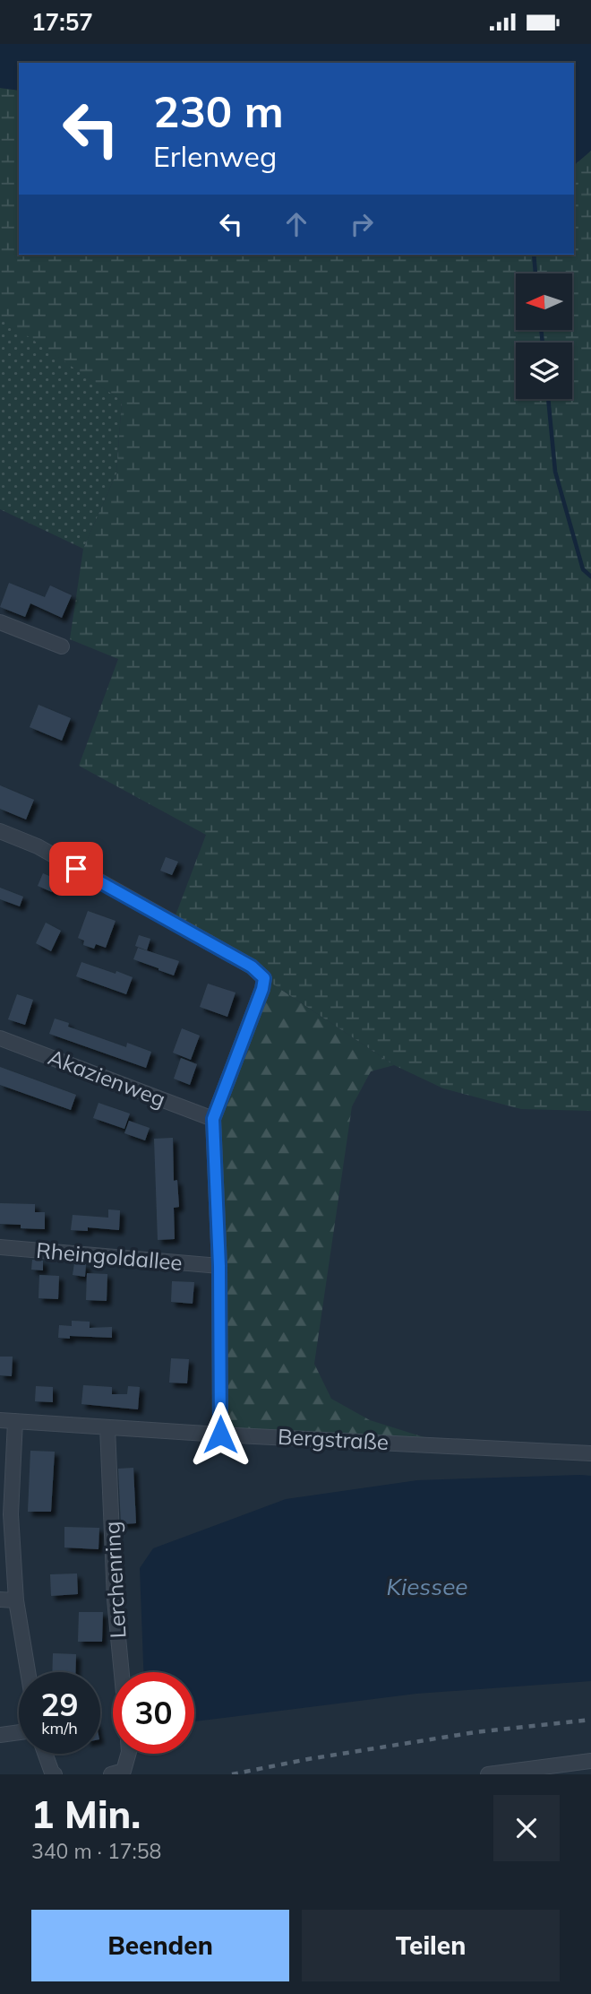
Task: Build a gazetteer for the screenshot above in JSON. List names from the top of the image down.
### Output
{
  "streets": {
    "street": [
      "Akazienweg",
      "Rheingoldallee",
      "Bergstraße",
      "Lerchenring"
    ]
  },
  "crossings": [
    ["Bergstraße", "Lerchenring"]
  ],
  "water": ["Kiessee"],
  "north": "left",
  "page": {
    "status": "17:57",
    "turn": ["230 m", "Erlenweg"],
    "speed": "29 km/h",
    "limit": "30",
    "heading": ["1 Min.", "340 m · 17:58"],
    "buttons": ["Beenden", "Teilen"]
  }
}
